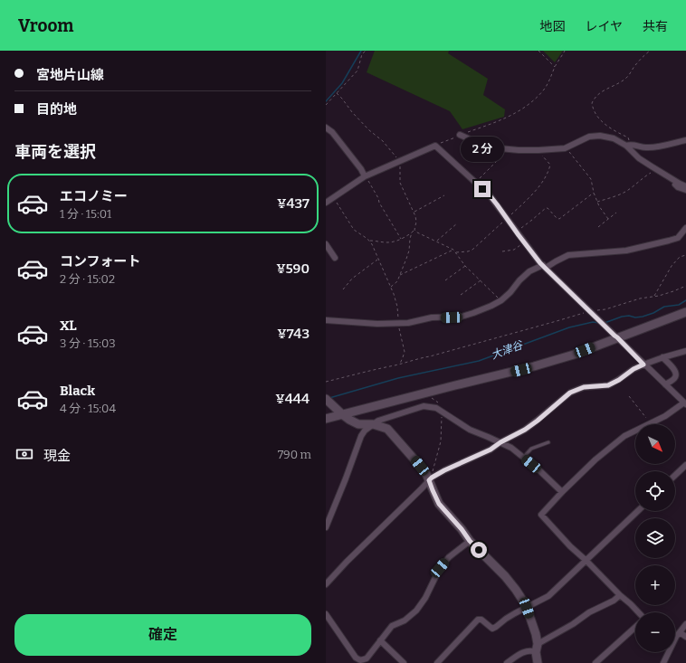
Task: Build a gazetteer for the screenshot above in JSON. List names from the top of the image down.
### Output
{
  "water": ["大津谷"],
  "north": "bottom right",
  "page": {
    "header": "Vroom",
    "nav": ["地図", "レイヤ", "共有"],
    "banner": ["宮地片山線", "目的地"],
    "heading": "車両を選択",
    "bubble": "2 分",
    "list": [
      {
        "name": "エコノミー",
        "note": "1 分 · 15:01",
        "value": "¥437"
      },
      {
        "name": "コンフォート",
        "note": "2 分 · 15:02",
        "value": "¥590"
      },
      {
        "name": "XL",
        "note": "3 分 · 15:03",
        "value": "¥743"
      },
      {
        "name": "Black",
        "note": "4 分 · 15:04",
        "value": "¥444"
      }
    ],
    "map_buttons": ["+", "−"],
    "pay": ["現金", "790 m"],
    "buttons": "確定"
  }
}
